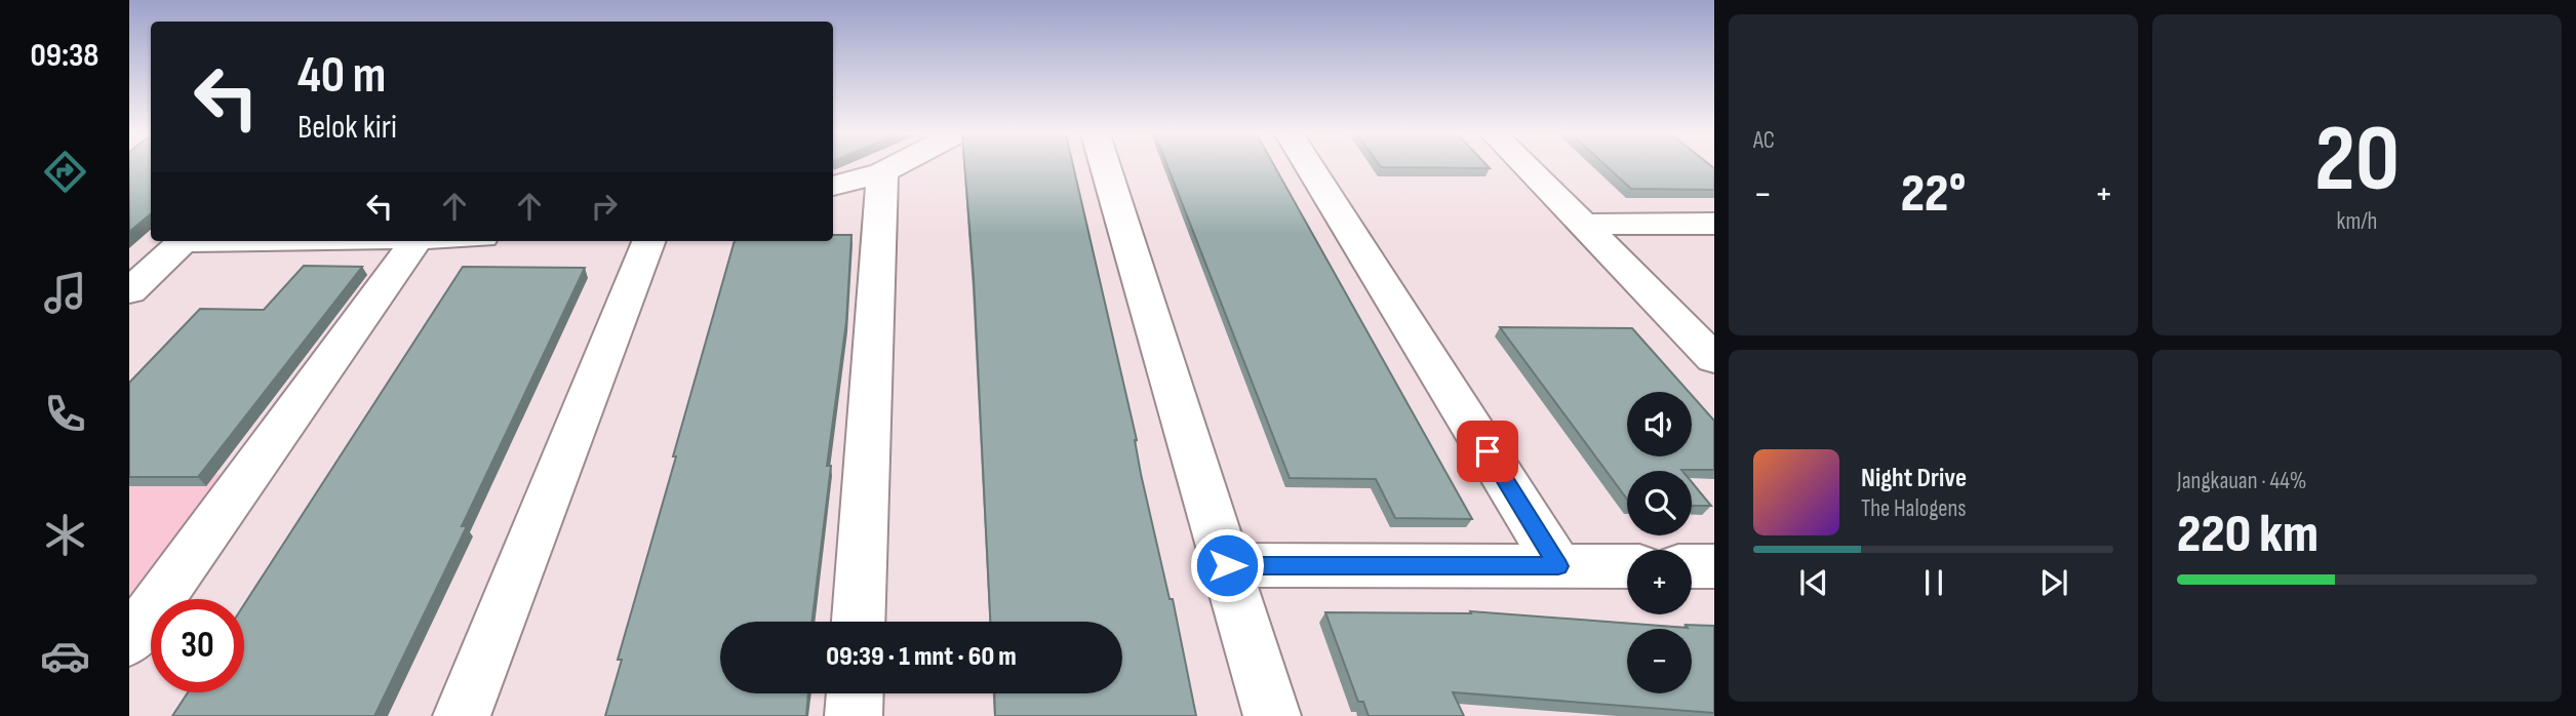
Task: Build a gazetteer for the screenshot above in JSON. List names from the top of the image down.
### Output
{
  "page": {
    "tabs": "09:38",
    "tile": [
      "AC",
      ["20", "km/h"],
      ["Jangkauan · 44%", "220 km"]
    ],
    "turn": ["40 m", "Belok kiri"],
    "heat": ["−", "22°", "+"],
    "map_buttons": ["+", "−"],
    "song": ["Night Drive", "The Halogens"],
    "limit": "30",
    "trip": "09:39 · 1 mnt · 60 m"
  }
}
